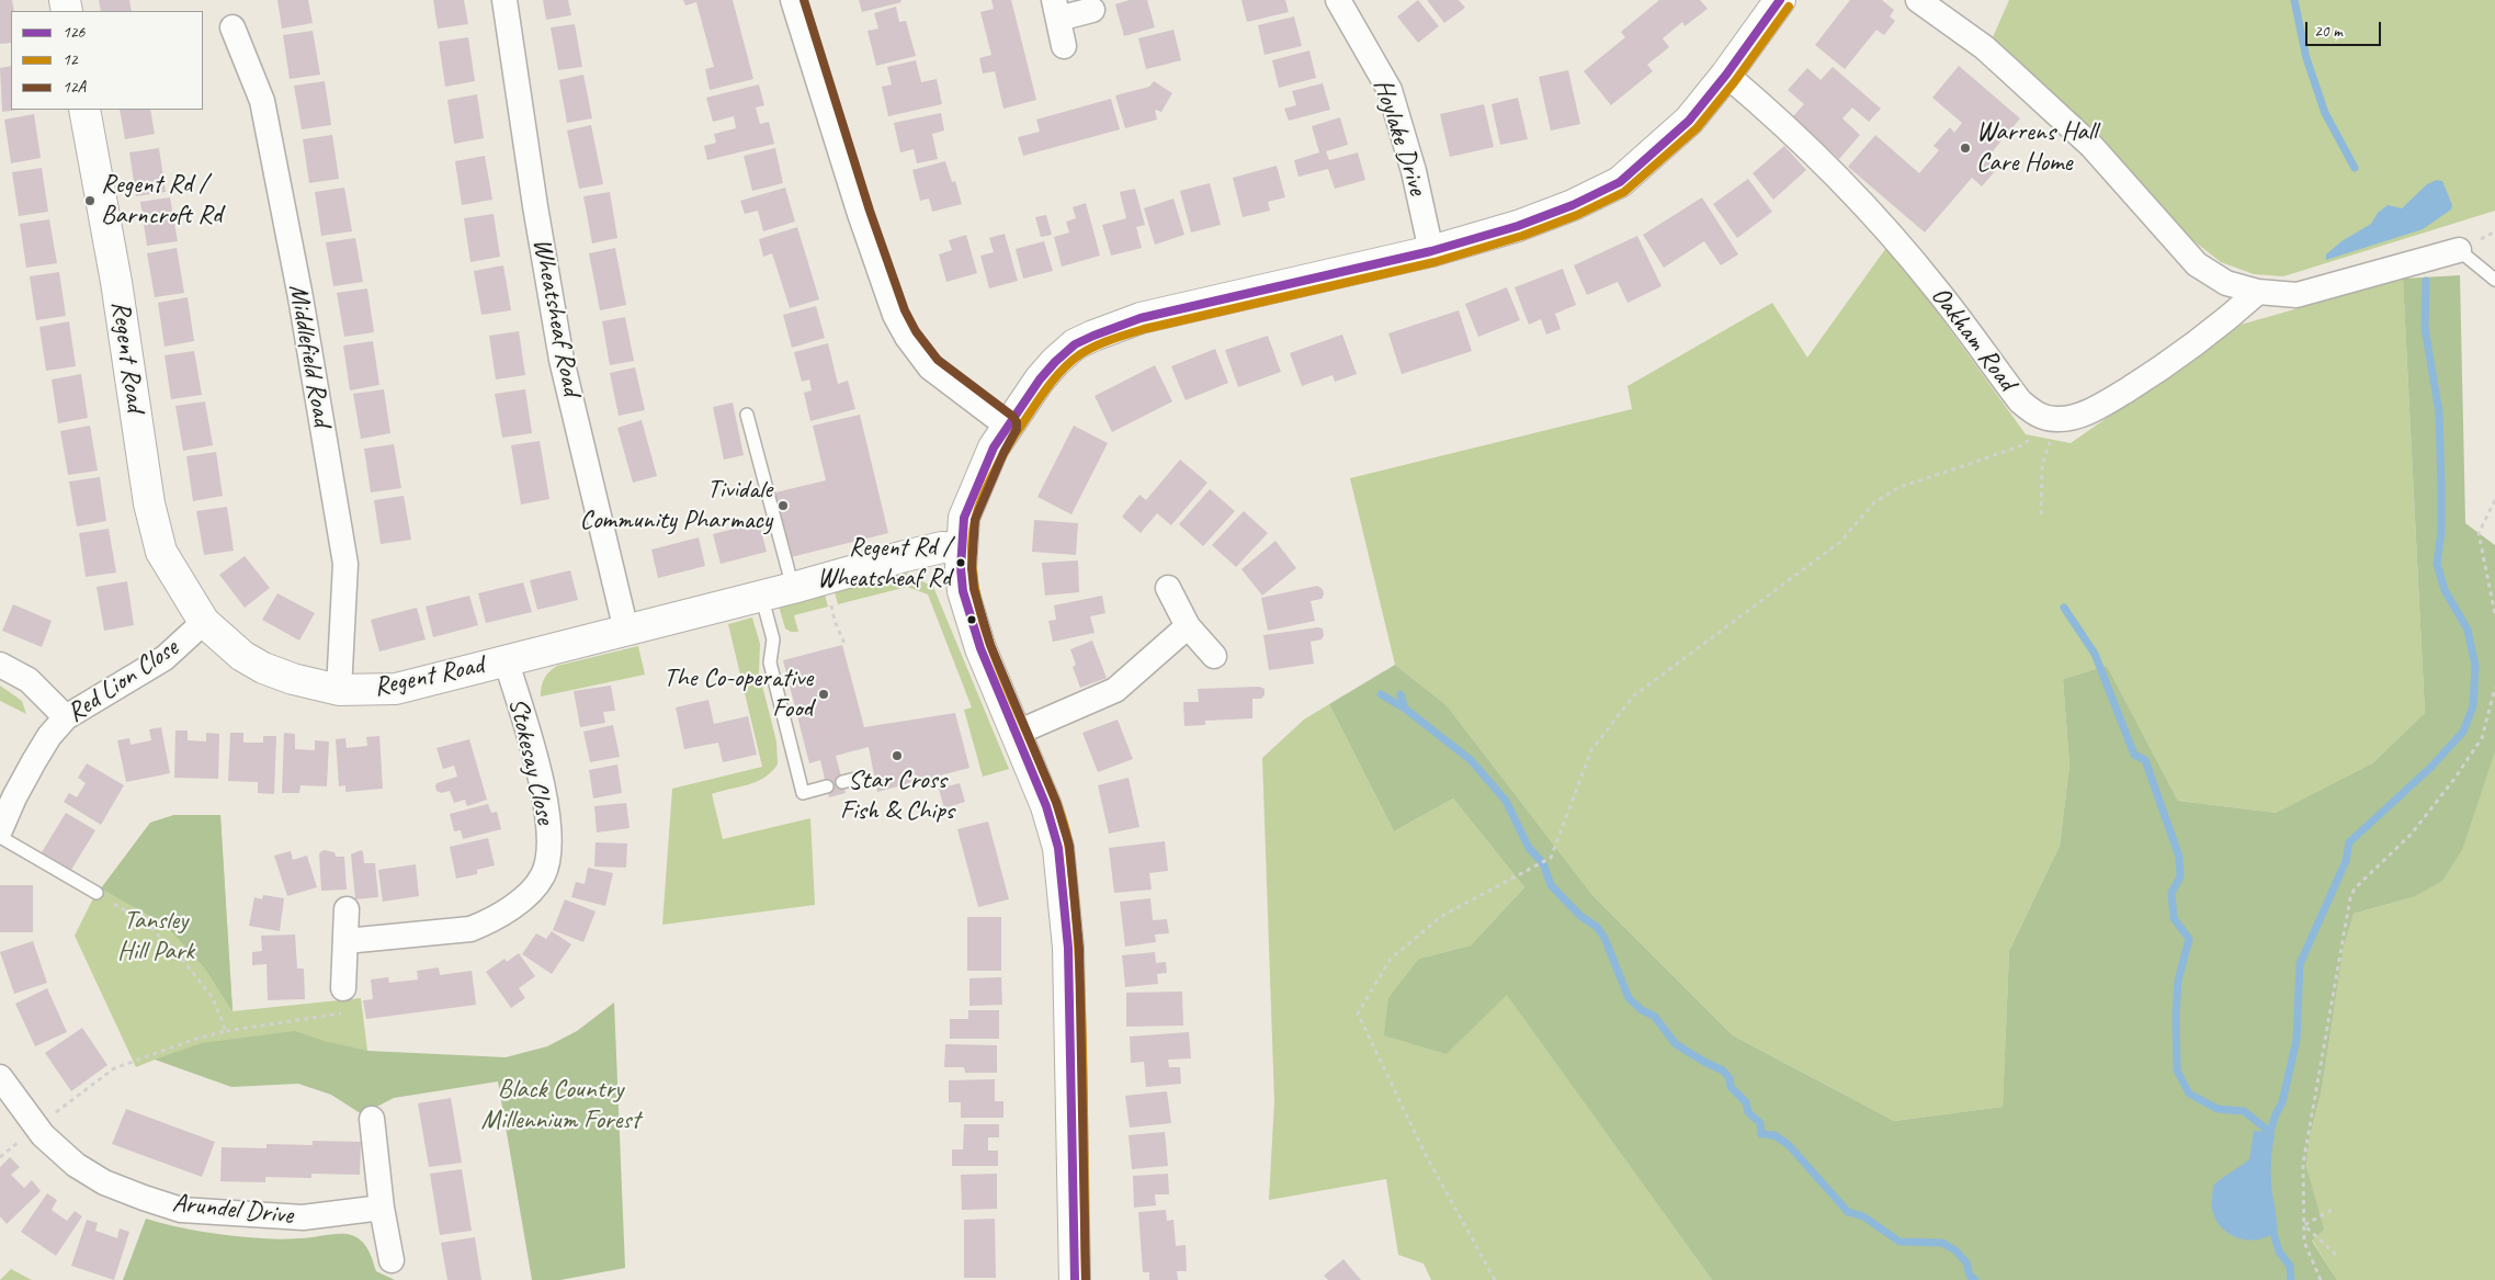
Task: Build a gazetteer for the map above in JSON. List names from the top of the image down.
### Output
{
  "streets": {
    "street": [
      "Hoylake Drive",
      "Wheatsheaf Road",
      "Oakham Road",
      "Middlefield Road",
      "Regent Road",
      "Red Lion Close",
      "Stokesay Close",
      "Arundel Drive"
    ]
  },
  "crossings": [
    ["Wheatsheaf Road", "Regent Road"],
    ["Middlefield Road", "Regent Road"],
    ["Regent Road", "Red Lion Close"],
    ["Regent Road", "Stokesay Close"]
  ],
  "parks": ["Tansley Hill Park", "Black Country Millennium Forest"],
  "places": [
    "Warrens Hall Care Home",
    "Regent Rd / Barncroft Rd",
    "Tividale Community Pharmacy",
    "Regent Rd / Wheatsheaf Rd",
    "The Co-operative Food",
    "Star Cross Fish & Chips"
  ],
  "lines": ["transit line 126", "transit line 12A", "transit line 12"],
  "legend": ["126", "12", "12A"],
  "scale_bar": "20 m"
}
